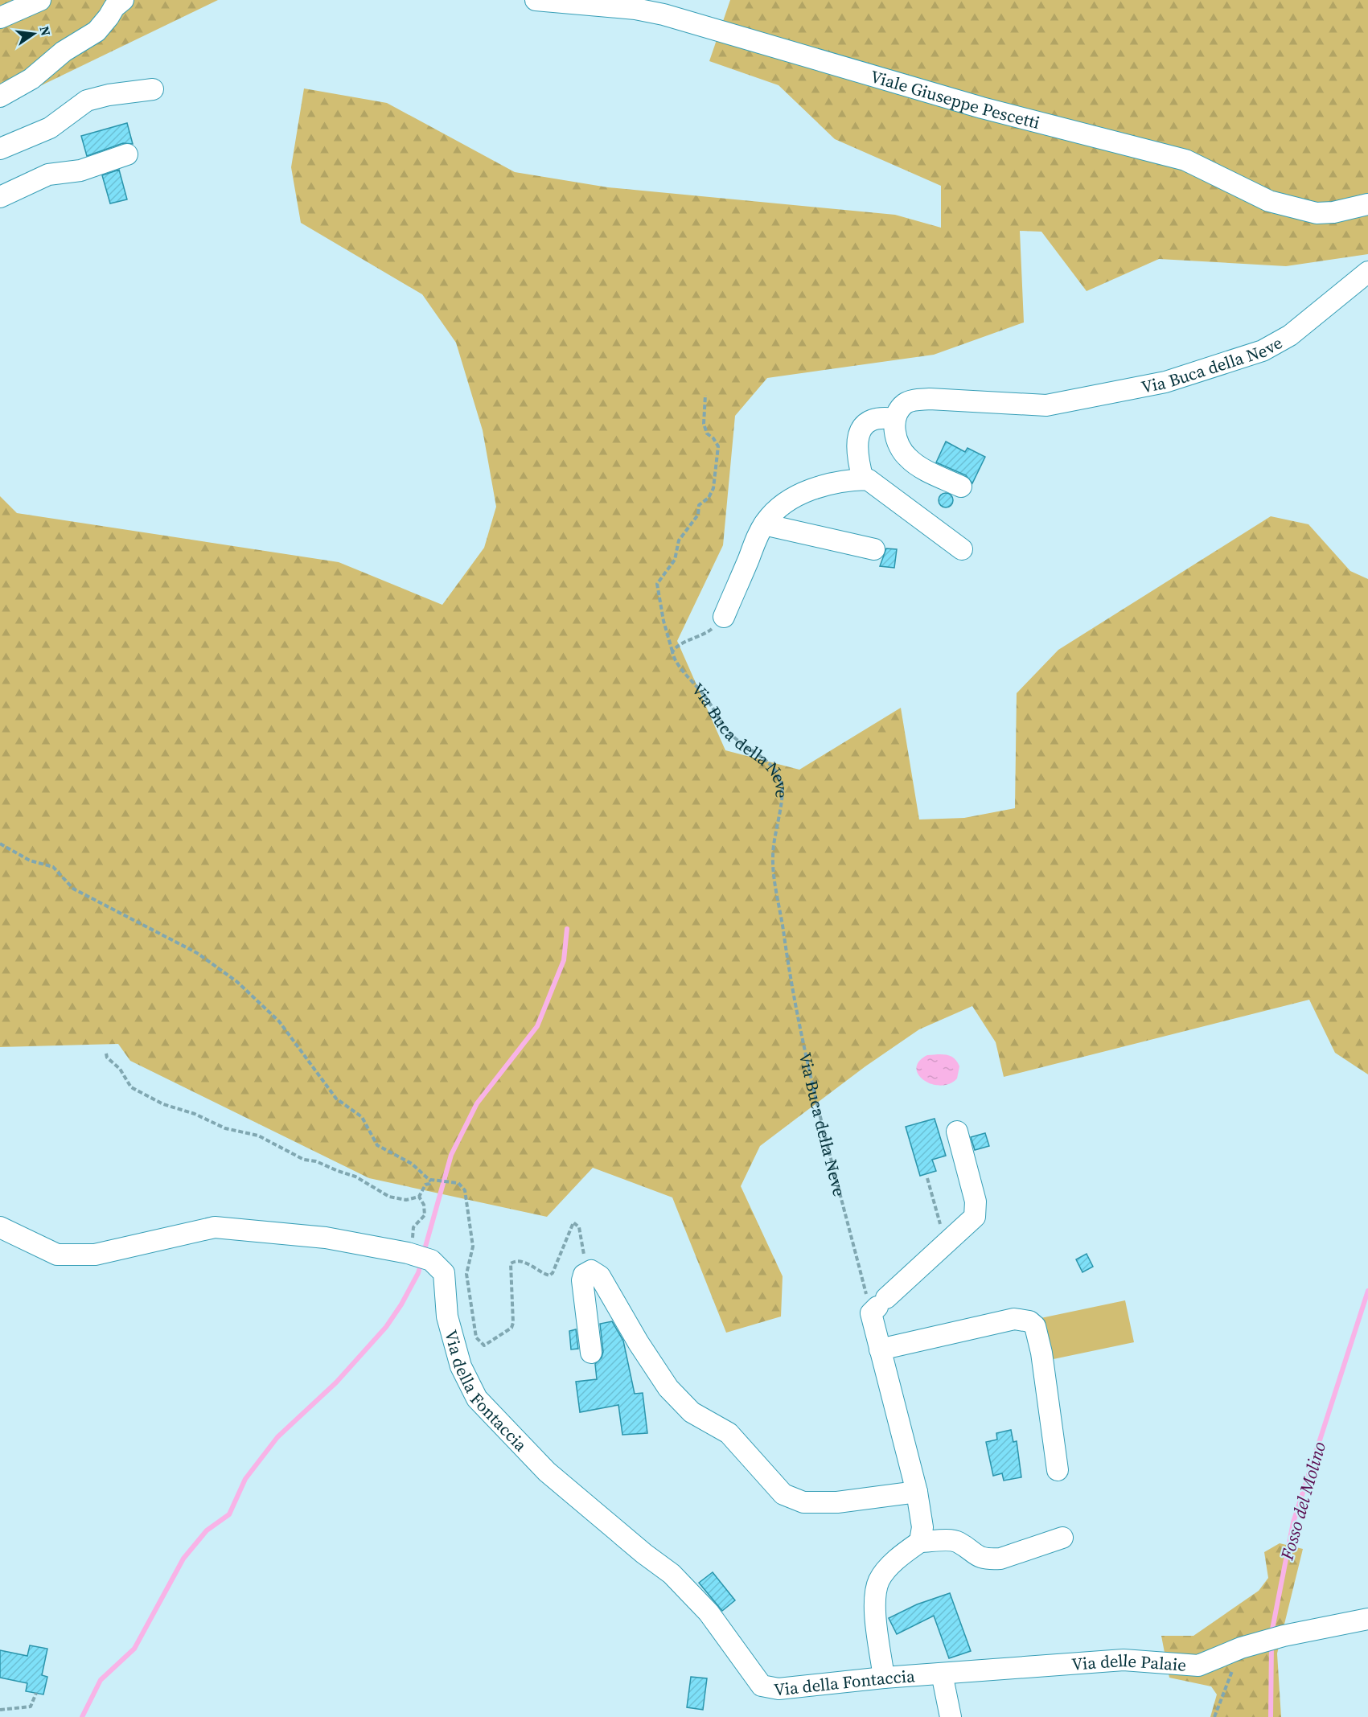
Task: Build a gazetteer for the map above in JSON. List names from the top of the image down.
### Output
{
  "streets": {
    "street": [
      "Viale Giuseppe Pescetti",
      "Via Buca della Neve",
      "Via della Fontaccia",
      "Via delle Palaie"
    ]
  },
  "crossings": [
    ["Via della Fontaccia", "Via delle Palaie"]
  ],
  "water": ["Fosso del Molino"],
  "north": "right"
}
